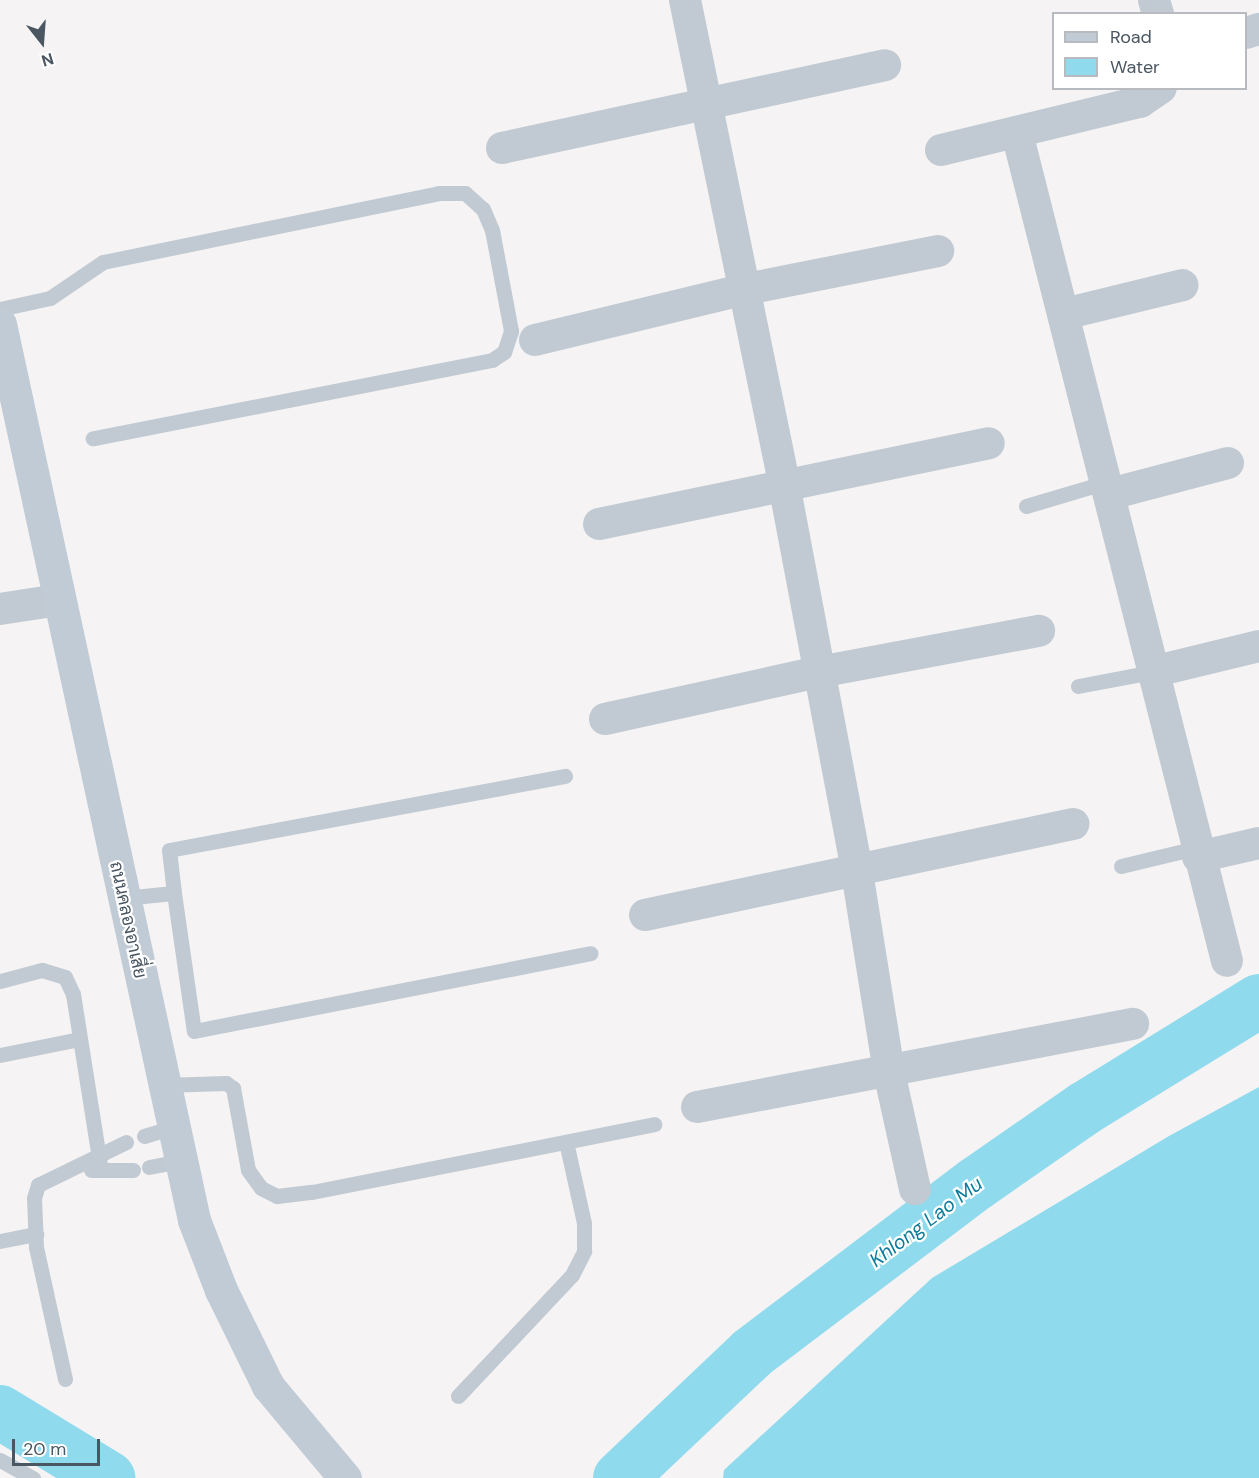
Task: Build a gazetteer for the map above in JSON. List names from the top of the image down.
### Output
{
  "streets": {
    "street": ["ถนนคลองอาเสี่ย"]
  },
  "water": ["Khlong Lao Mu"],
  "legend": ["Road", "Water"],
  "scale_bar": "20 m",
  "north": "bottom"
}
